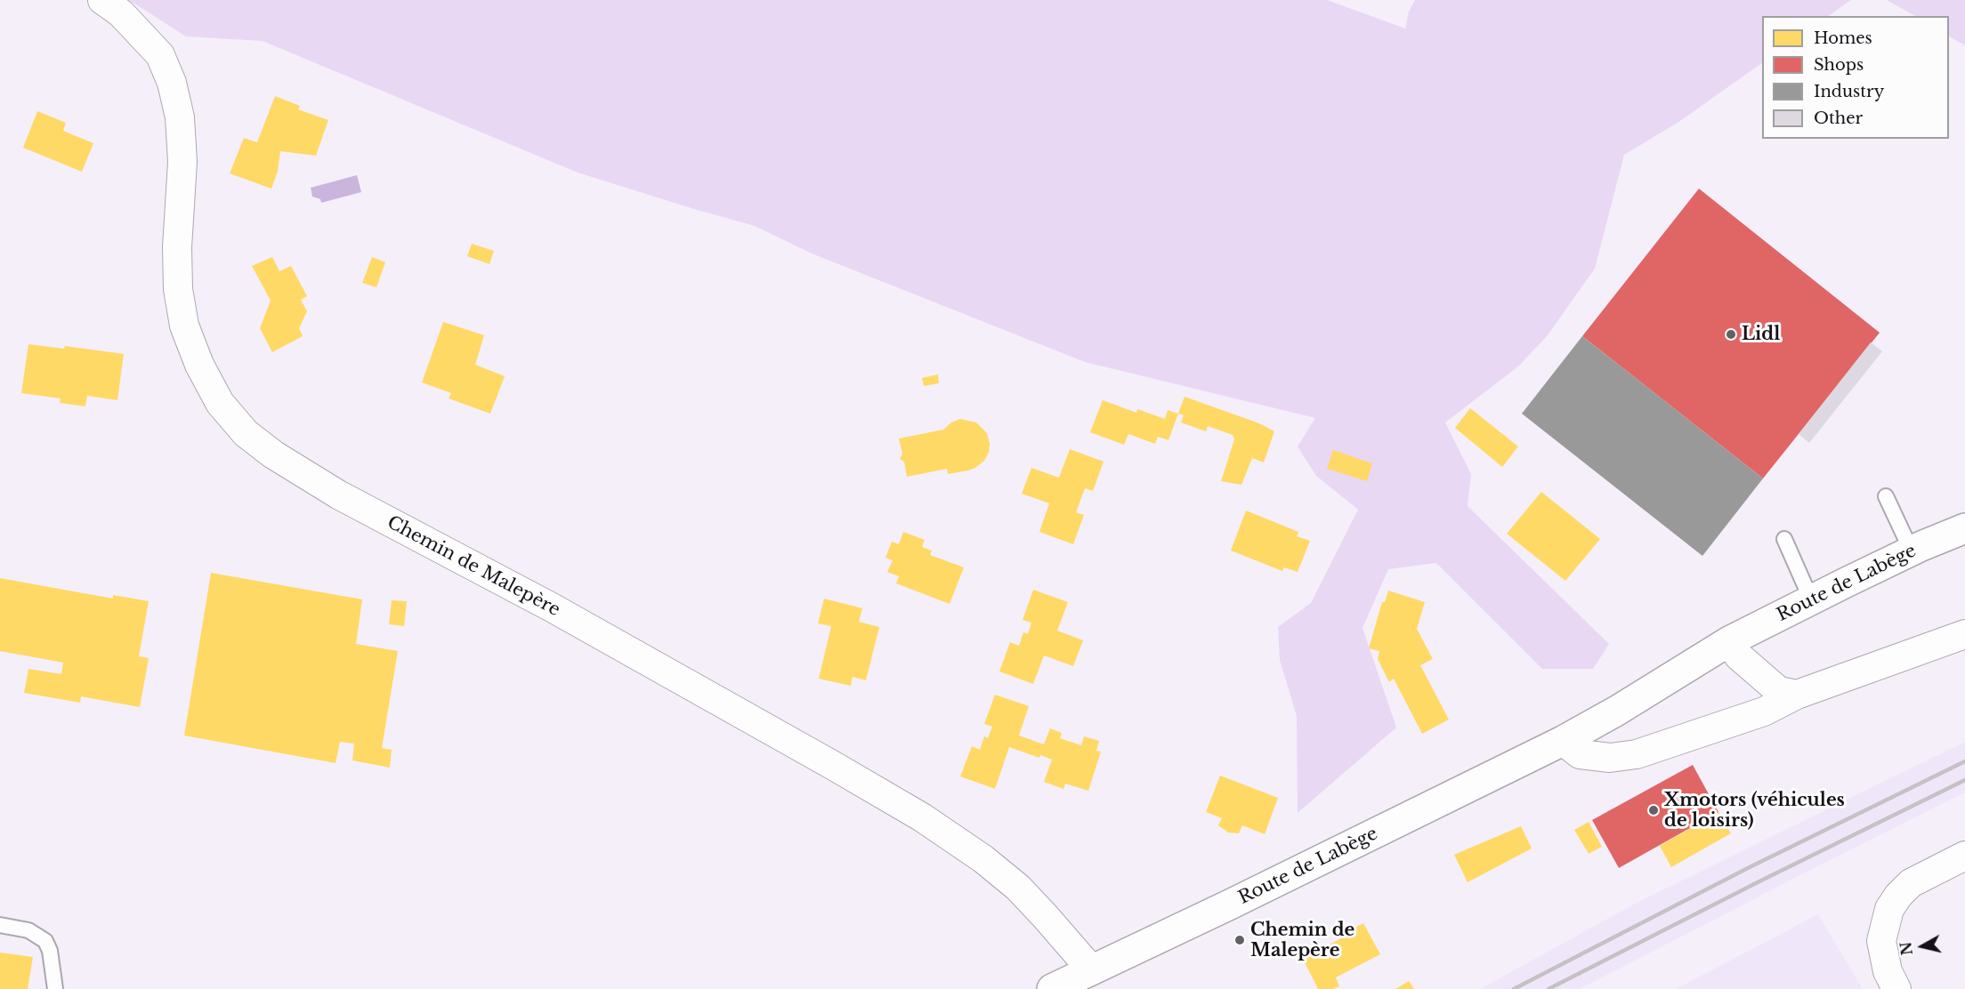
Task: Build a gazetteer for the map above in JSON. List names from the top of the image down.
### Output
{
  "streets": {
    "main road": ["Route de Labège"],
    "street": ["Chemin de Malepère"]
  },
  "crossings": [
    ["Chemin de Malepère", "Route de Labège"]
  ],
  "places": ["Lidl", "Xmotors (véhicules de loisirs)", "Chemin de Malepère"],
  "legend": [
    "Homes",
    "Shops",
    "Industry",
    "Other"
  ],
  "north": "left"
}
